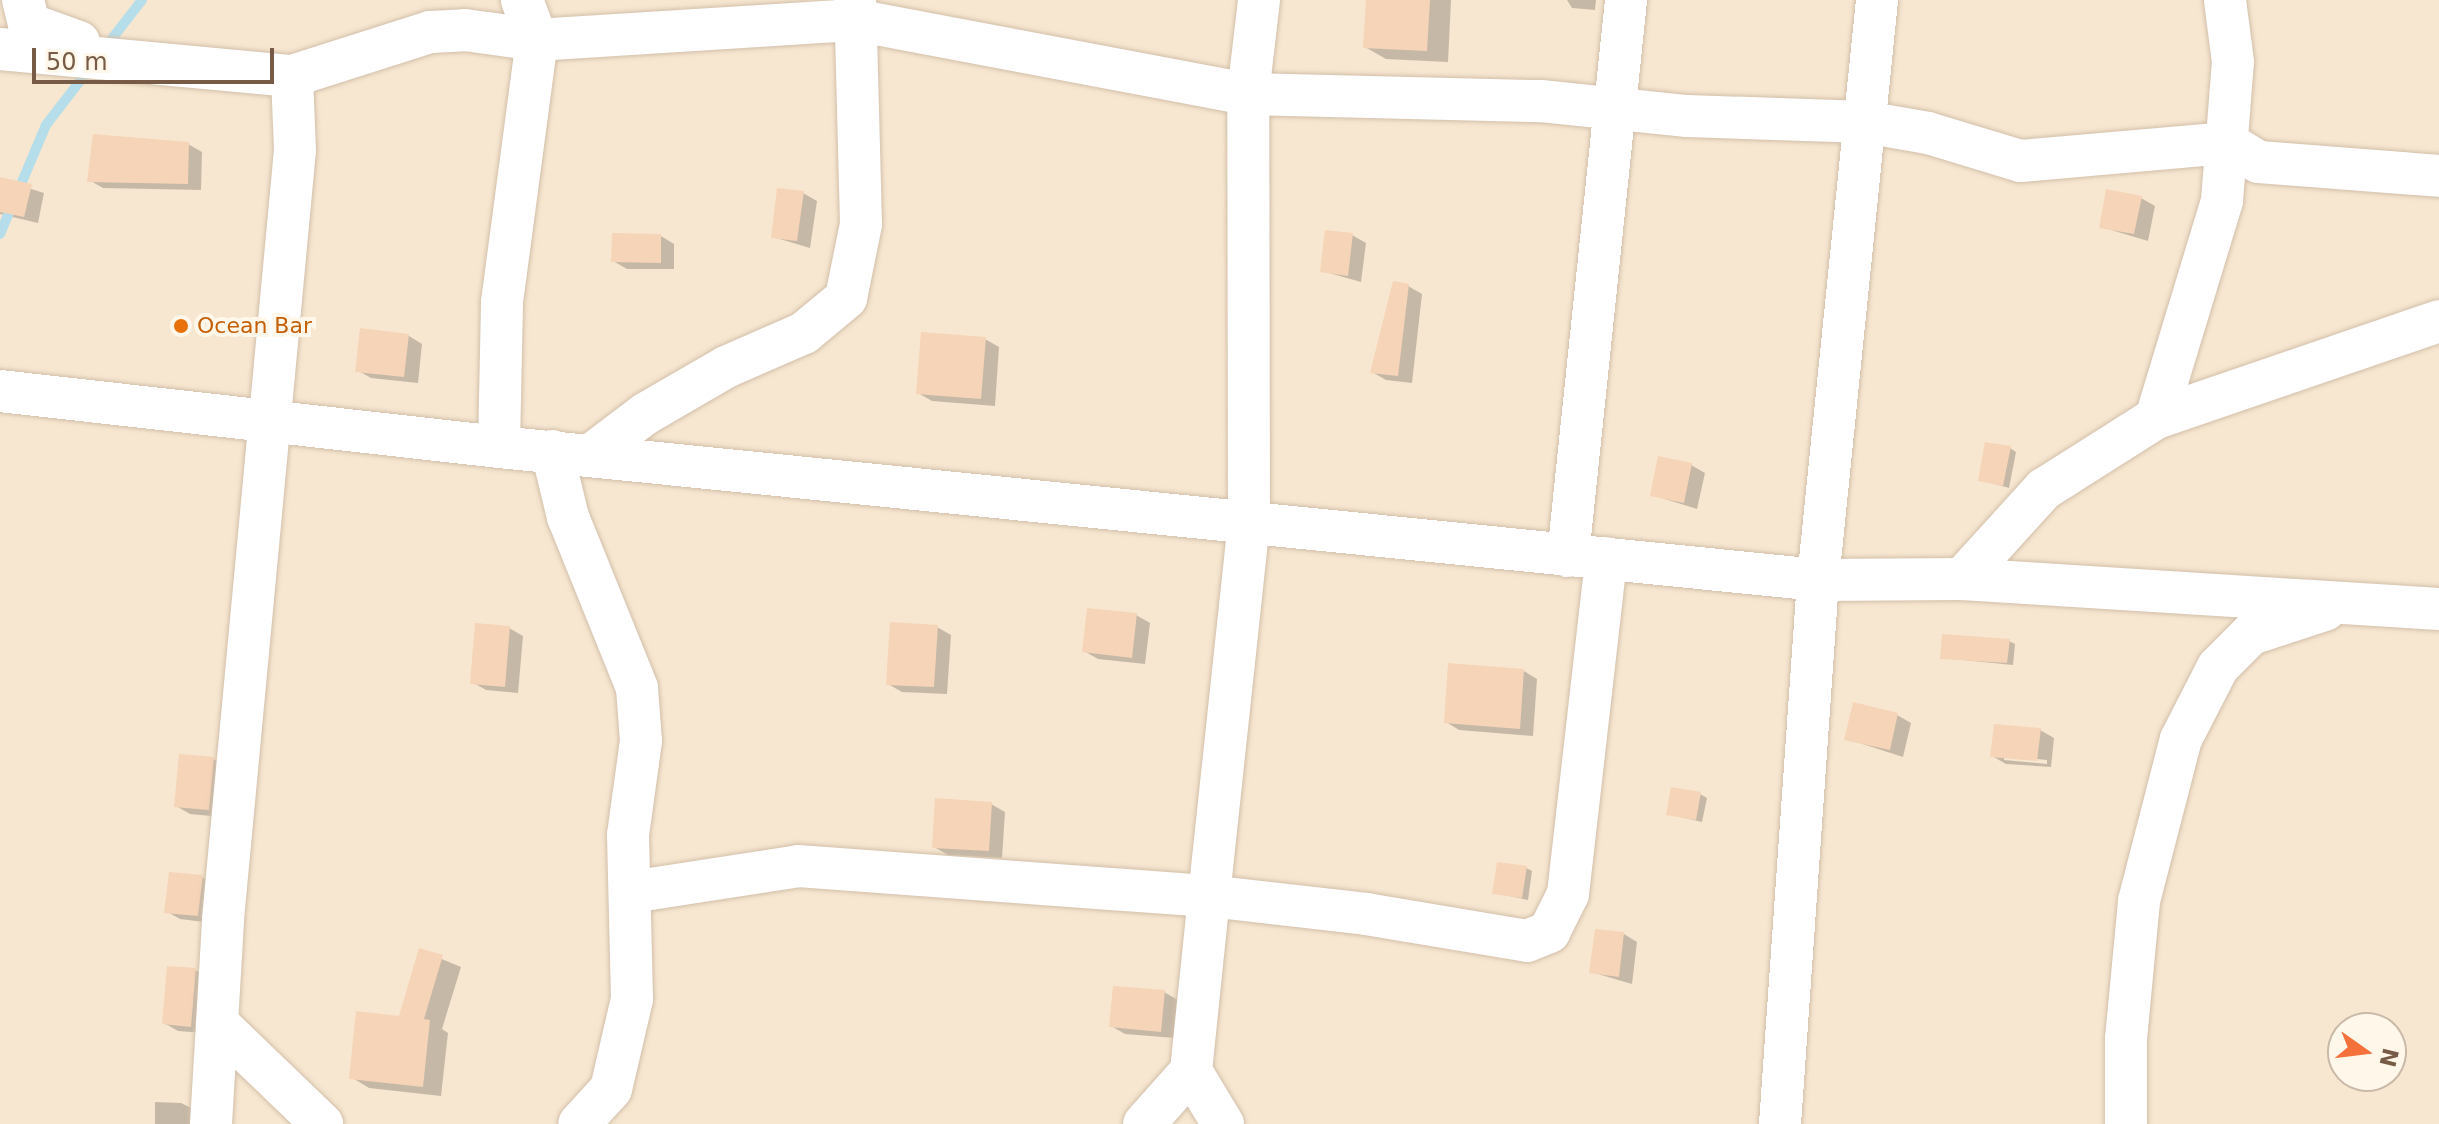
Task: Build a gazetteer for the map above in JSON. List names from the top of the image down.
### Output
{
  "places": ["Ocean Bar"],
  "scale_bar": "50 m",
  "north": "right"
}
